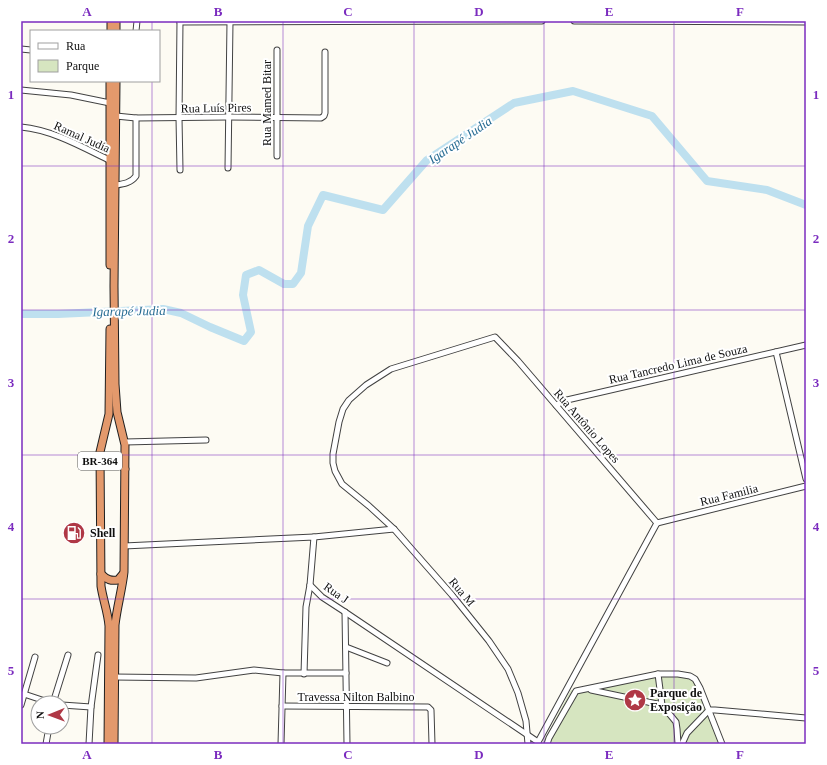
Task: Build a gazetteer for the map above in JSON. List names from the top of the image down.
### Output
{
  "streets": {
    "highway": ["BR-364"],
    "street": [
      "Rua Mamed Bitar",
      "Rua Luís Pires",
      "Ramal Judia",
      "Rua Tancredo Lima de Souza",
      "Rua Antônio Lopes",
      "Rua Familia",
      "Rua M",
      "Rua J",
      "Travessa Nilton Balbino"
    ]
  },
  "crossings": [
    ["Rua Mamed Bitar", "Rua Luís Pires"],
    ["Rua Luís Pires", "BR-364"],
    ["Ramal Judia", "BR-364"],
    ["Rua Tancredo Lima de Souza", "Rua Antônio Lopes"],
    ["Rua Antônio Lopes", "Rua Familia"],
    ["Rua Antônio Lopes", "Rua M"],
    ["Rua M", "Rua J"]
  ],
  "water": ["Igarapé Judia"],
  "places": {
    "fuel station": ["Shell"],
    "place": ["Parque de Exposição"]
  },
  "legend": ["Rua", "Parque"],
  "north": "left",
  "grid": {
    "columns": [
      "A",
      "B",
      "C",
      "D",
      "E",
      "F"
    ],
    "rows": [
      "1",
      "2",
      "3",
      "4",
      "5"
    ]
  }
}
